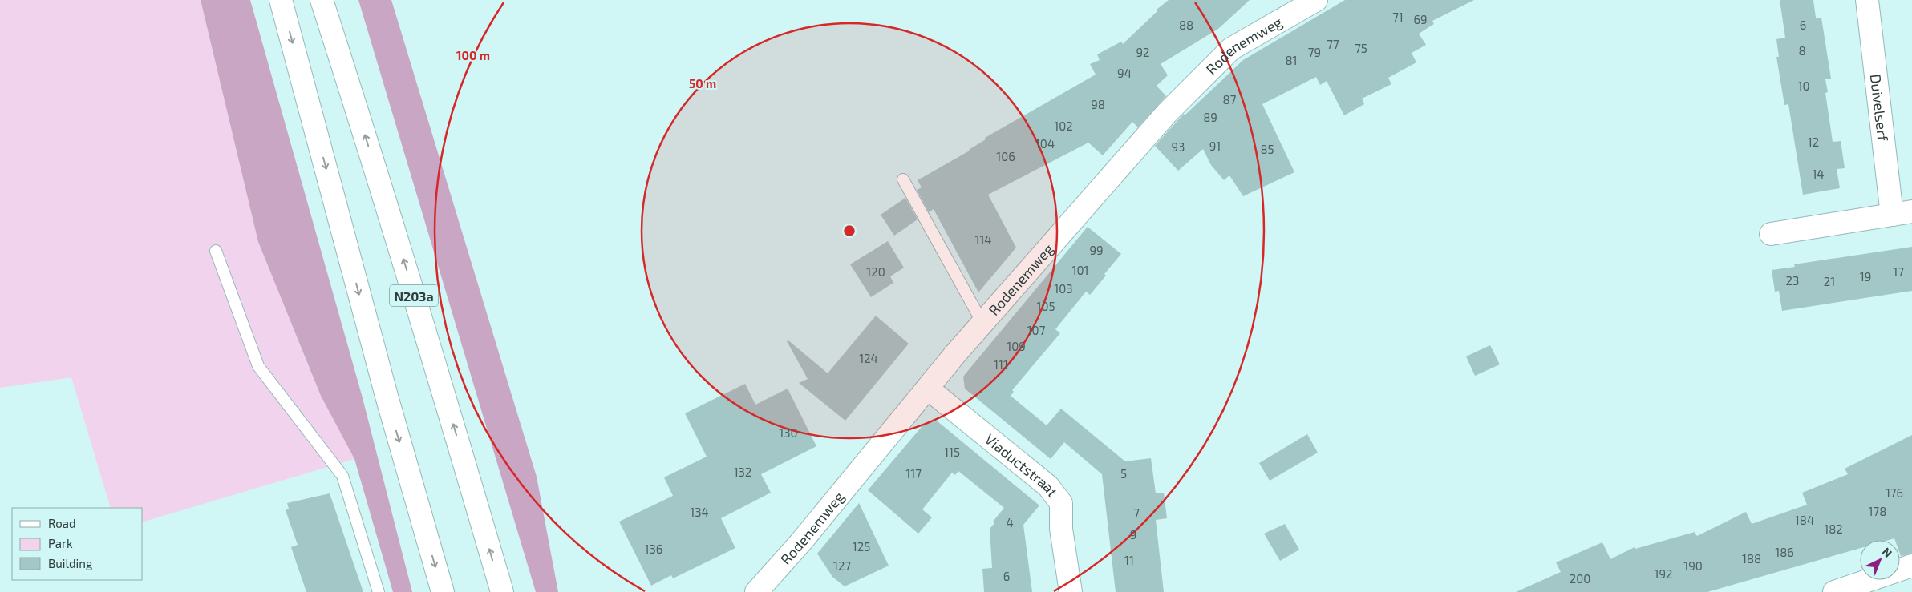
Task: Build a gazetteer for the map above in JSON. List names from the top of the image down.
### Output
{
  "streets": {
    "main road": [
      "Rodenemweg",
      "Duivelserf",
      "N203a",
      "Viaductstraat"
    ]
  },
  "crossings": [
    ["Rodenemweg", "Viaductstraat"]
  ],
  "house_numbers": [
    "71",
    "69",
    "88",
    "6",
    "77",
    "75",
    "8",
    "92",
    "79",
    "81",
    "94",
    "10",
    "87",
    "98",
    "89",
    "102",
    "12",
    "104",
    "91",
    "93",
    "85",
    "106",
    "14",
    "114",
    "99",
    "101",
    "120",
    "17",
    "19",
    "23",
    "21",
    "103",
    "105",
    "107",
    "109",
    "124",
    "111",
    "130",
    "115",
    "132",
    "117",
    "5",
    "176",
    "178",
    "134",
    "7",
    "184",
    "4",
    "182",
    "9",
    "125",
    "136",
    "186",
    "188",
    "11",
    "127",
    "190",
    "192",
    "6",
    "200"
  ],
  "legend": ["Road", "Park", "Building"],
  "north": "top right",
  "rings": ["100 m", "50 m"]
}
